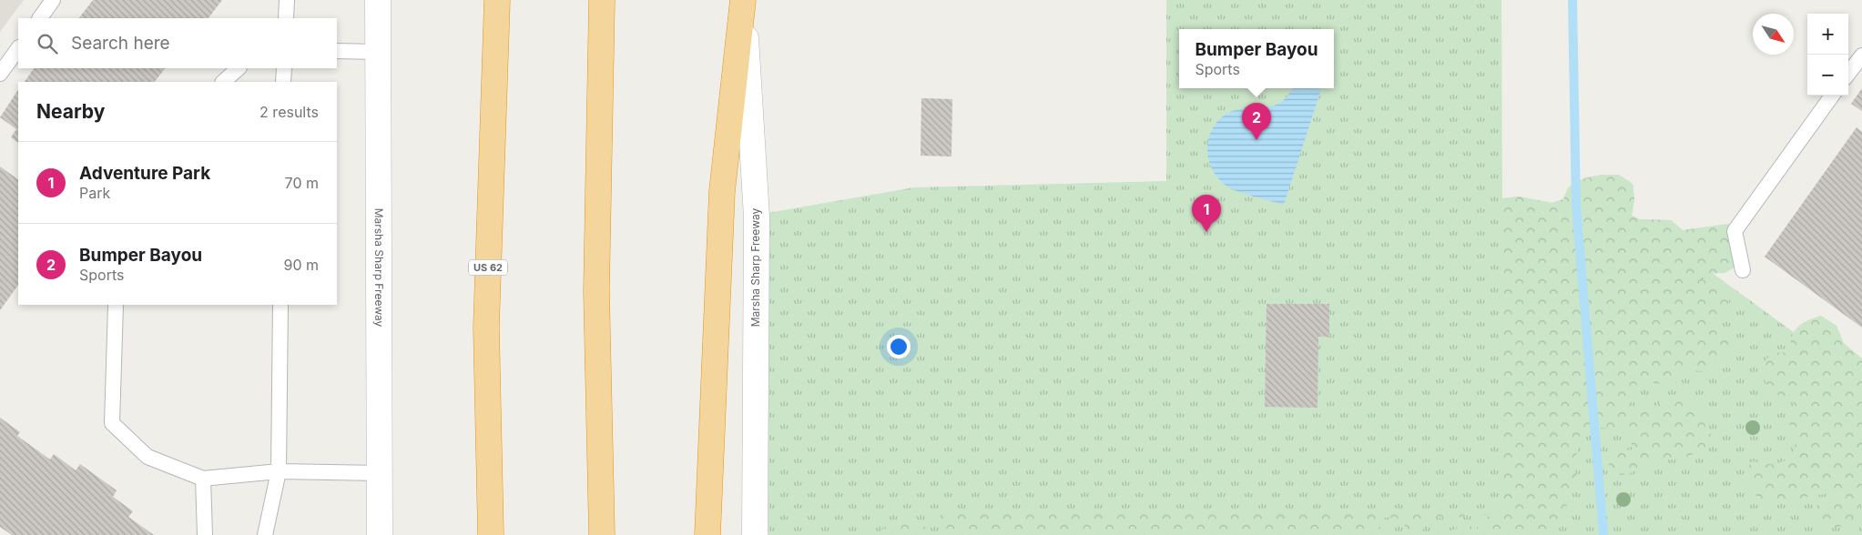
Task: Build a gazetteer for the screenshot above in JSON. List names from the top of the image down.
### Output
{
  "streets": {
    "highway": ["US 62"],
    "main road": ["Marsha Sharp Freeway"]
  },
  "north": "bottom right",
  "page": {
    "map_buttons": ["+", "−"],
    "search": "Search here",
    "popup": ["Bumper Bayou", "Sports"],
    "heading": ["Nearby", "2 results"],
    "pins": ["2", "1"],
    "list": [
      {
        "mark": "1",
        "name": "Adventure Park",
        "note": "Park",
        "value": "70 m"
      },
      {
        "mark": "2",
        "name": "Bumper Bayou",
        "note": "Sports",
        "value": "90 m"
      }
    ]
  }
}
